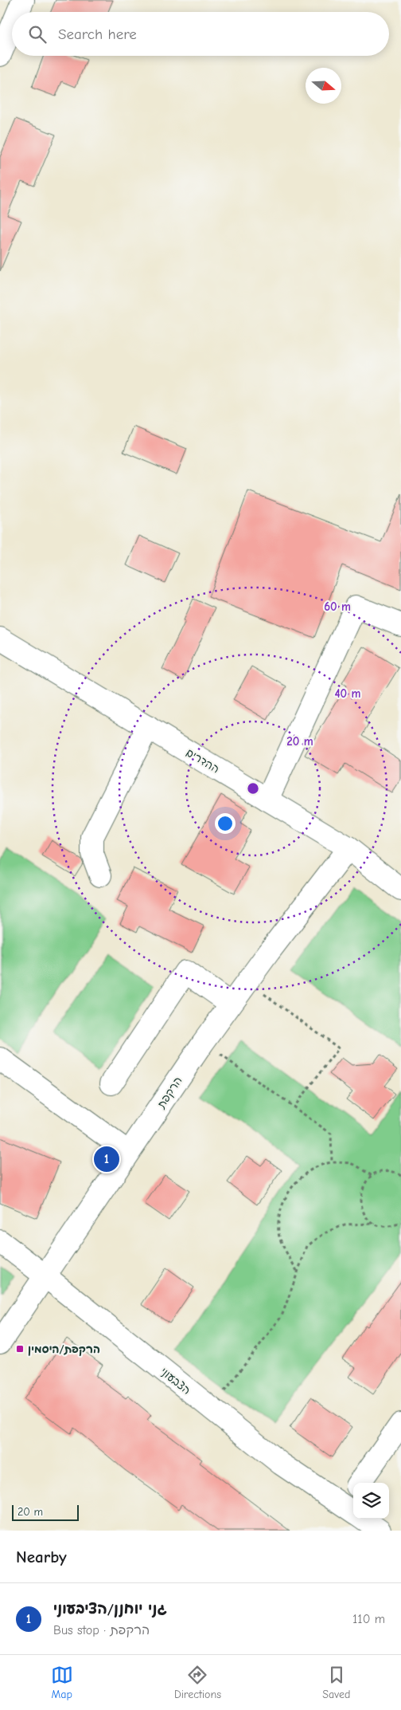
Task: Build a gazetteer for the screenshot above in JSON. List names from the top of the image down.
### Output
{
  "streets": {
    "main road": ["ההדרים", "הרקפת", "הצבעוני"]
  },
  "crossings": [
    ["ההדרים", "הרקפת"],
    ["הרקפת", "הצבעוני"]
  ],
  "places": {
    "transit": ["הרקפת/היסמין"]
  },
  "scale_bar": "20 m",
  "north": "right",
  "page": {
    "search": "Search here",
    "pins": "1",
    "scale": "20 m",
    "heading": "Nearby",
    "list": [
      {
        "mark": "1",
        "name": "גני יוחנן/הציבעוני",
        "note": "Bus stop · הרקפת",
        "value": "110 m"
      }
    ],
    "nav": ["Map", "Directions", "Saved"]
  },
  "rings": ["60 m", "40 m", "20 m"]
}
